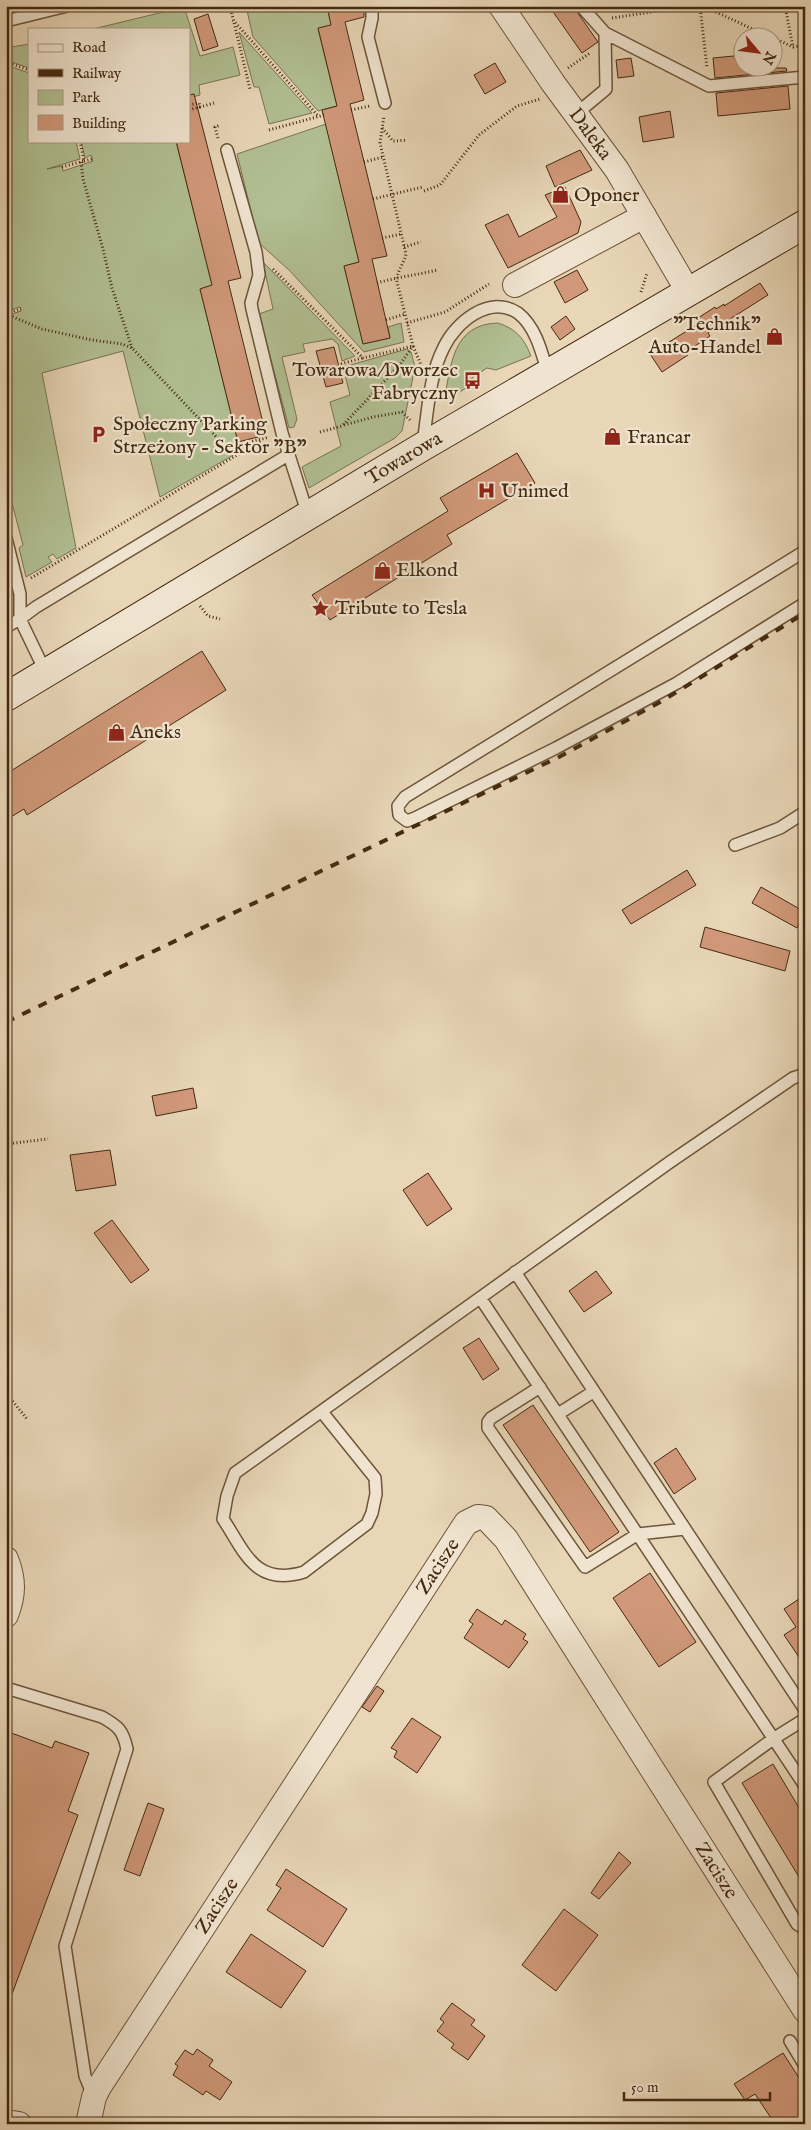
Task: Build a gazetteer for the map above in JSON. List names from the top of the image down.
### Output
{
  "streets": {
    "main road": ["Towarowa"],
    "street": ["Daleka", "Zacisze"]
  },
  "crossings": [
    ["Daleka", "Towarowa"]
  ],
  "places": {
    "shop": [
      "Oponer",
      "\"Technik\" Auto-Handel",
      "Francar",
      "Elkond",
      "Aneks"
    ],
    "bus stop": ["Towarowa/Dworzec Fabryczny"],
    "parking": ["Społeczny Parking Strzeżony - Sektor \"B\""],
    "hospital": ["Unimed"],
    "place": ["Tribute to Tesla"]
  },
  "legend": [
    "Road",
    "Railway",
    "Park",
    "Building"
  ],
  "scale_bar": "50 m",
  "north": "bottom right"
}
